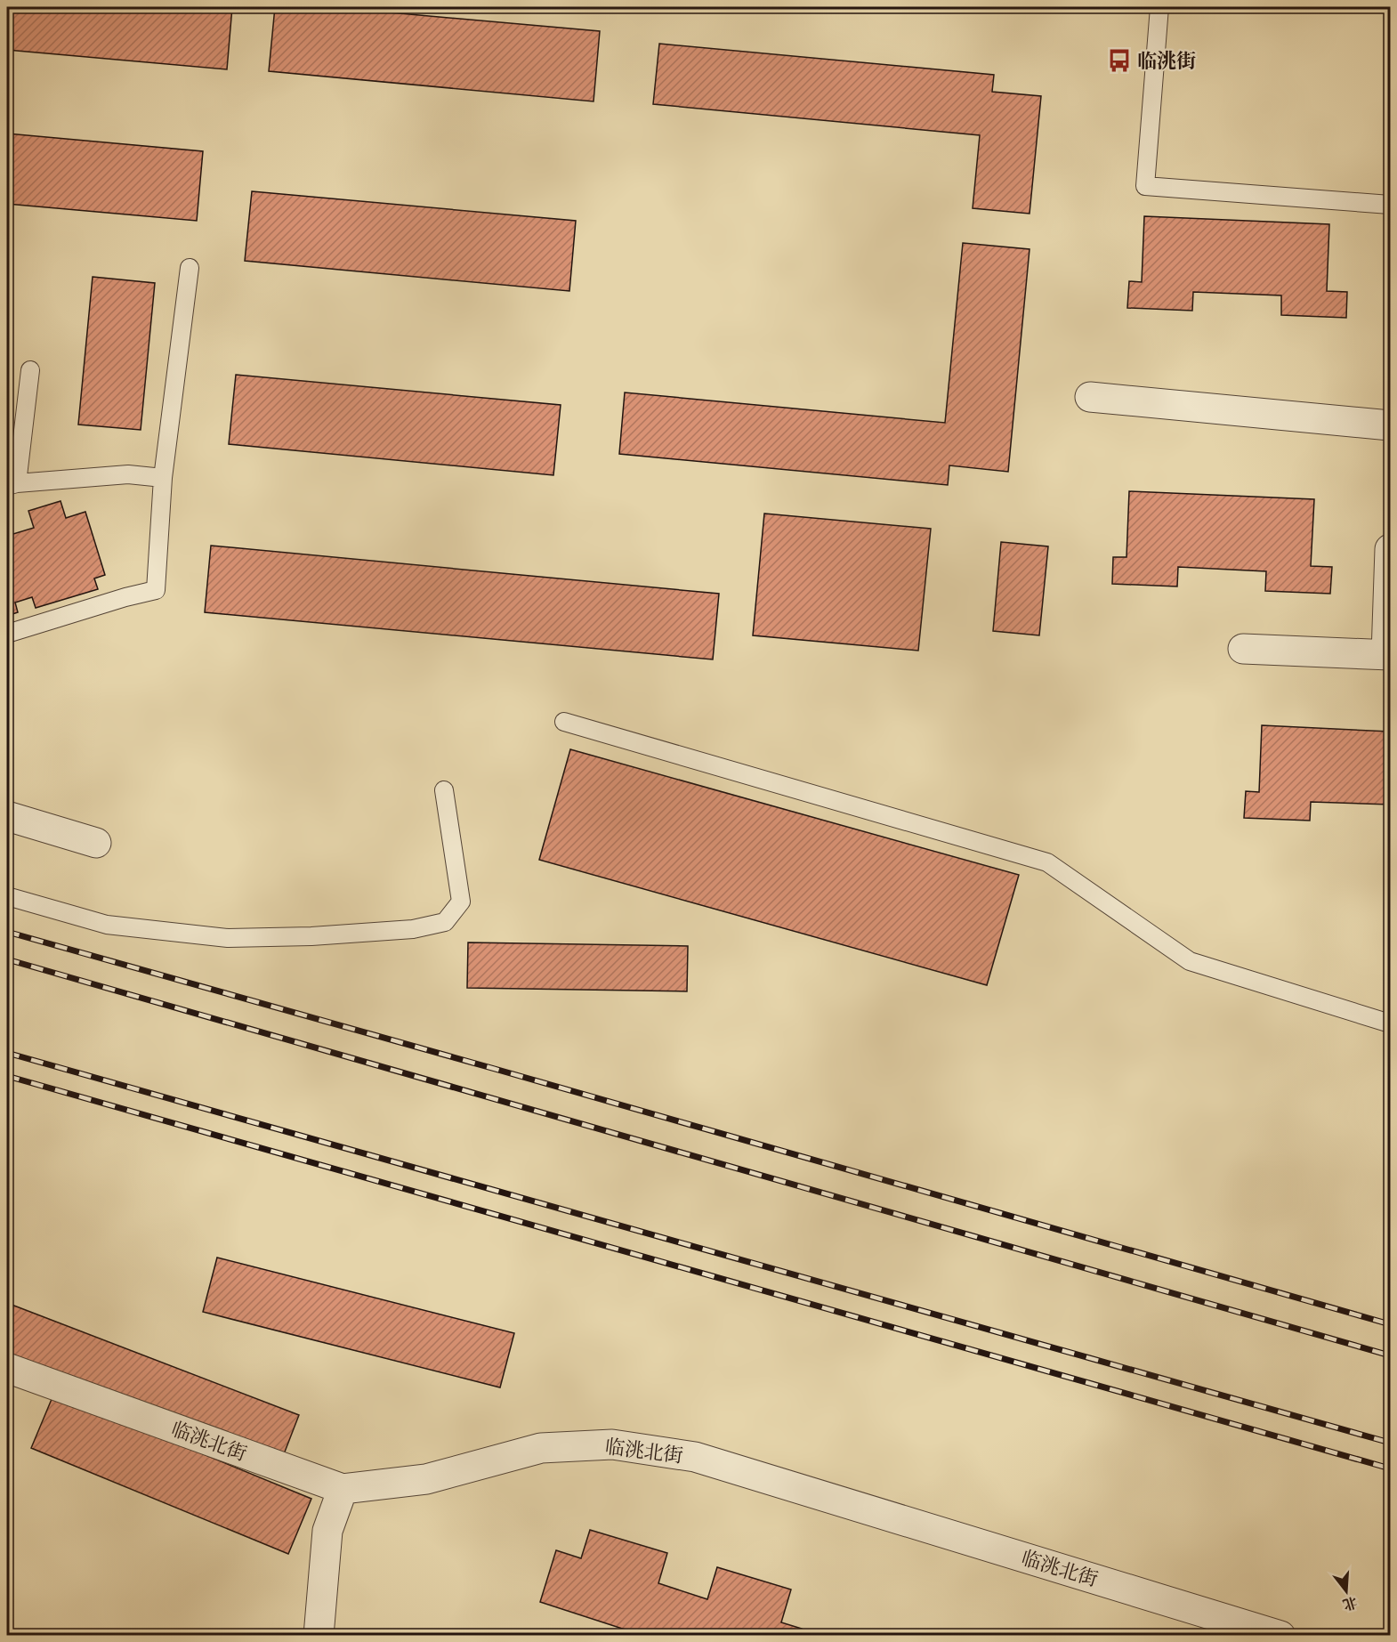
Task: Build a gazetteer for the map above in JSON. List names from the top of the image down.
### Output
{
  "streets": {
    "street": ["临洮北街"]
  },
  "places": {
    "bus stop": ["临洮街"]
  },
  "north": "bottom"
}
